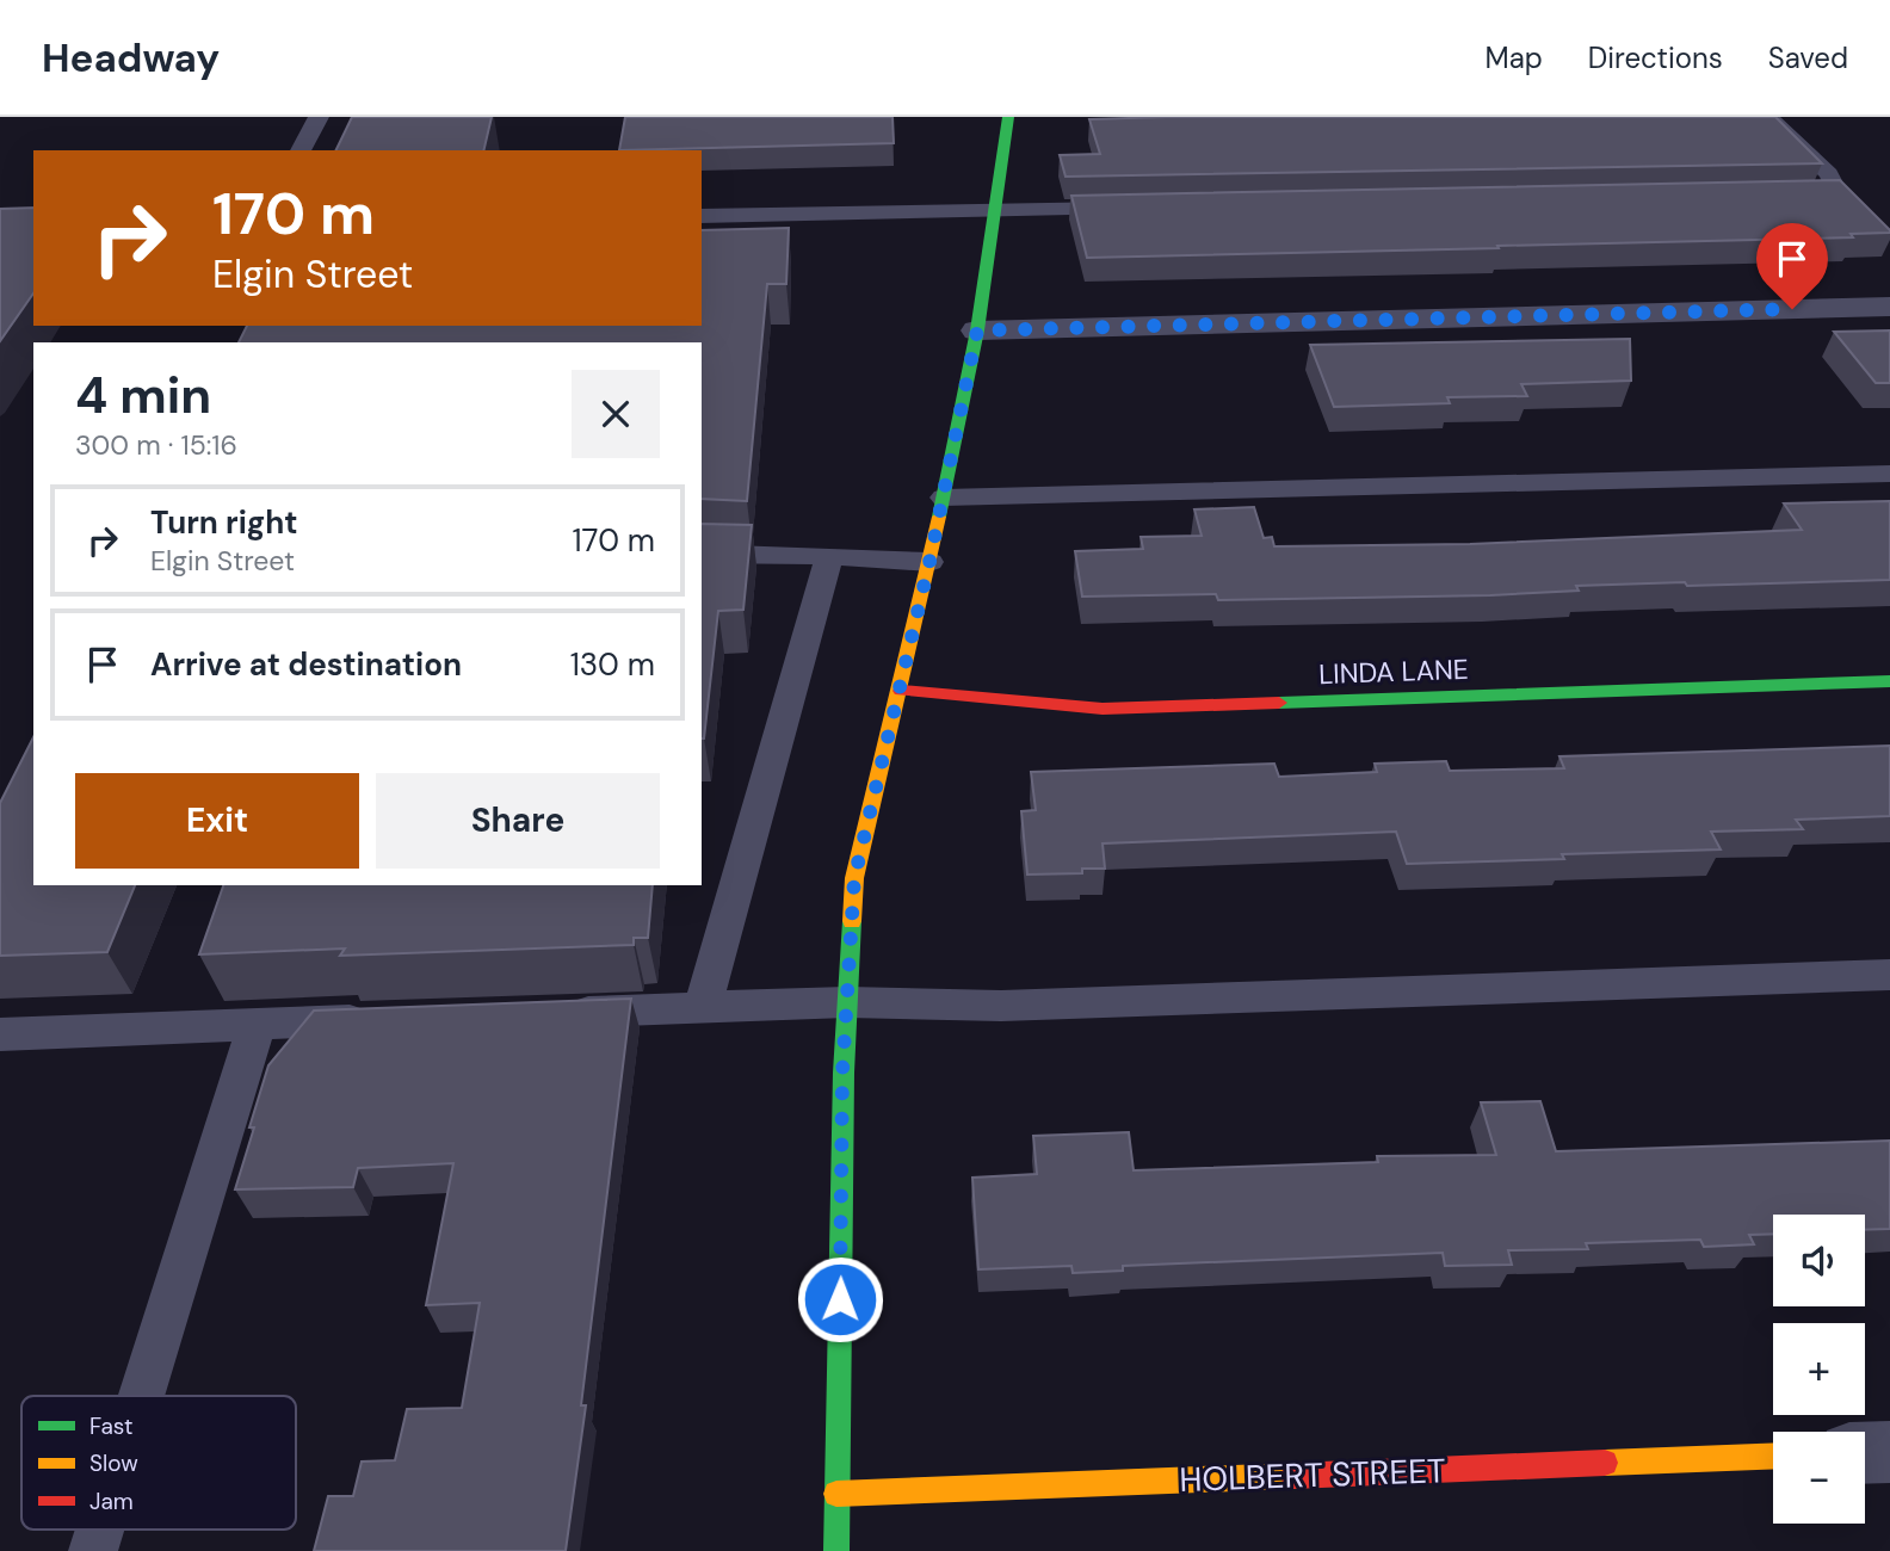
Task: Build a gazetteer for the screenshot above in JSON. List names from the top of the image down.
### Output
{
  "streets": {
    "street": ["LINDA LANE", "HOLBERT STREET"]
  },
  "legend": ["Fast", "Slow", "Jam"],
  "page": {
    "header": "Headway",
    "nav": ["Map", "Directions", "Saved"],
    "turn": ["170 m", "Elgin Street"],
    "heading": ["4 min", "300 m · 15:16"],
    "list": [
      {
        "name": "Turn right",
        "note": "Elgin Street",
        "value": "170 m"
      },
      {
        "name": "Arrive at destination",
        "value": "130 m"
      }
    ],
    "buttons": ["Exit", "Share"],
    "map_buttons": ["+", "−"]
  }
}
